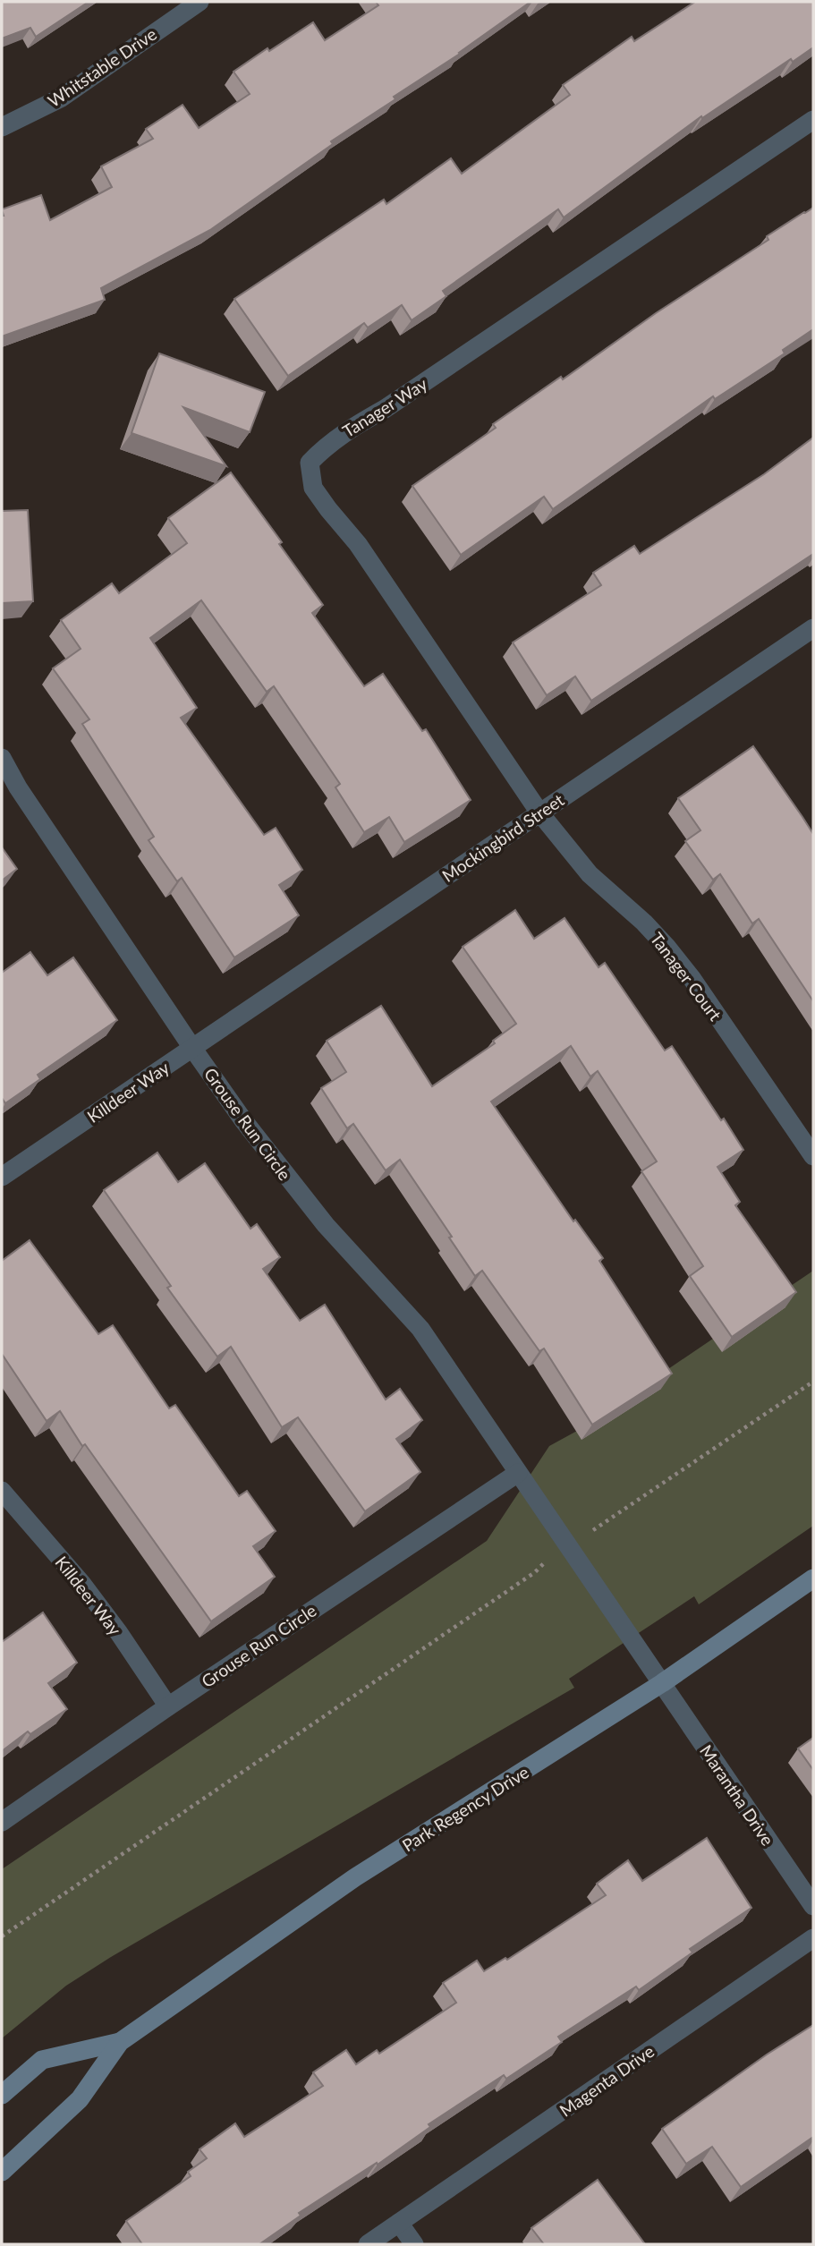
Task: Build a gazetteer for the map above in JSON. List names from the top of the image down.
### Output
{
  "streets": {
    "street": [
      "Whitstable Drive",
      "Tanager Way",
      "Mockingbird Street",
      "Tanager Court",
      "Killdeer Way",
      "Grouse Run Circle",
      "Marantha Drive",
      "Park Regency Drive",
      "Magenta Drive"
    ]
  },
  "crossings": [
    ["Tanager Way", "Mockingbird Street"],
    ["Tanager Way", "Tanager Court"],
    ["Mockingbird Street", "Tanager Court"],
    ["Mockingbird Street", "Killdeer Way"],
    ["Mockingbird Street", "Grouse Run Circle"],
    ["Killdeer Way", "Grouse Run Circle"],
    ["Grouse Run Circle", "Marantha Drive"],
    ["Grouse Run Circle", "Park Regency Drive"],
    ["Marantha Drive", "Park Regency Drive"]
  ]
}
